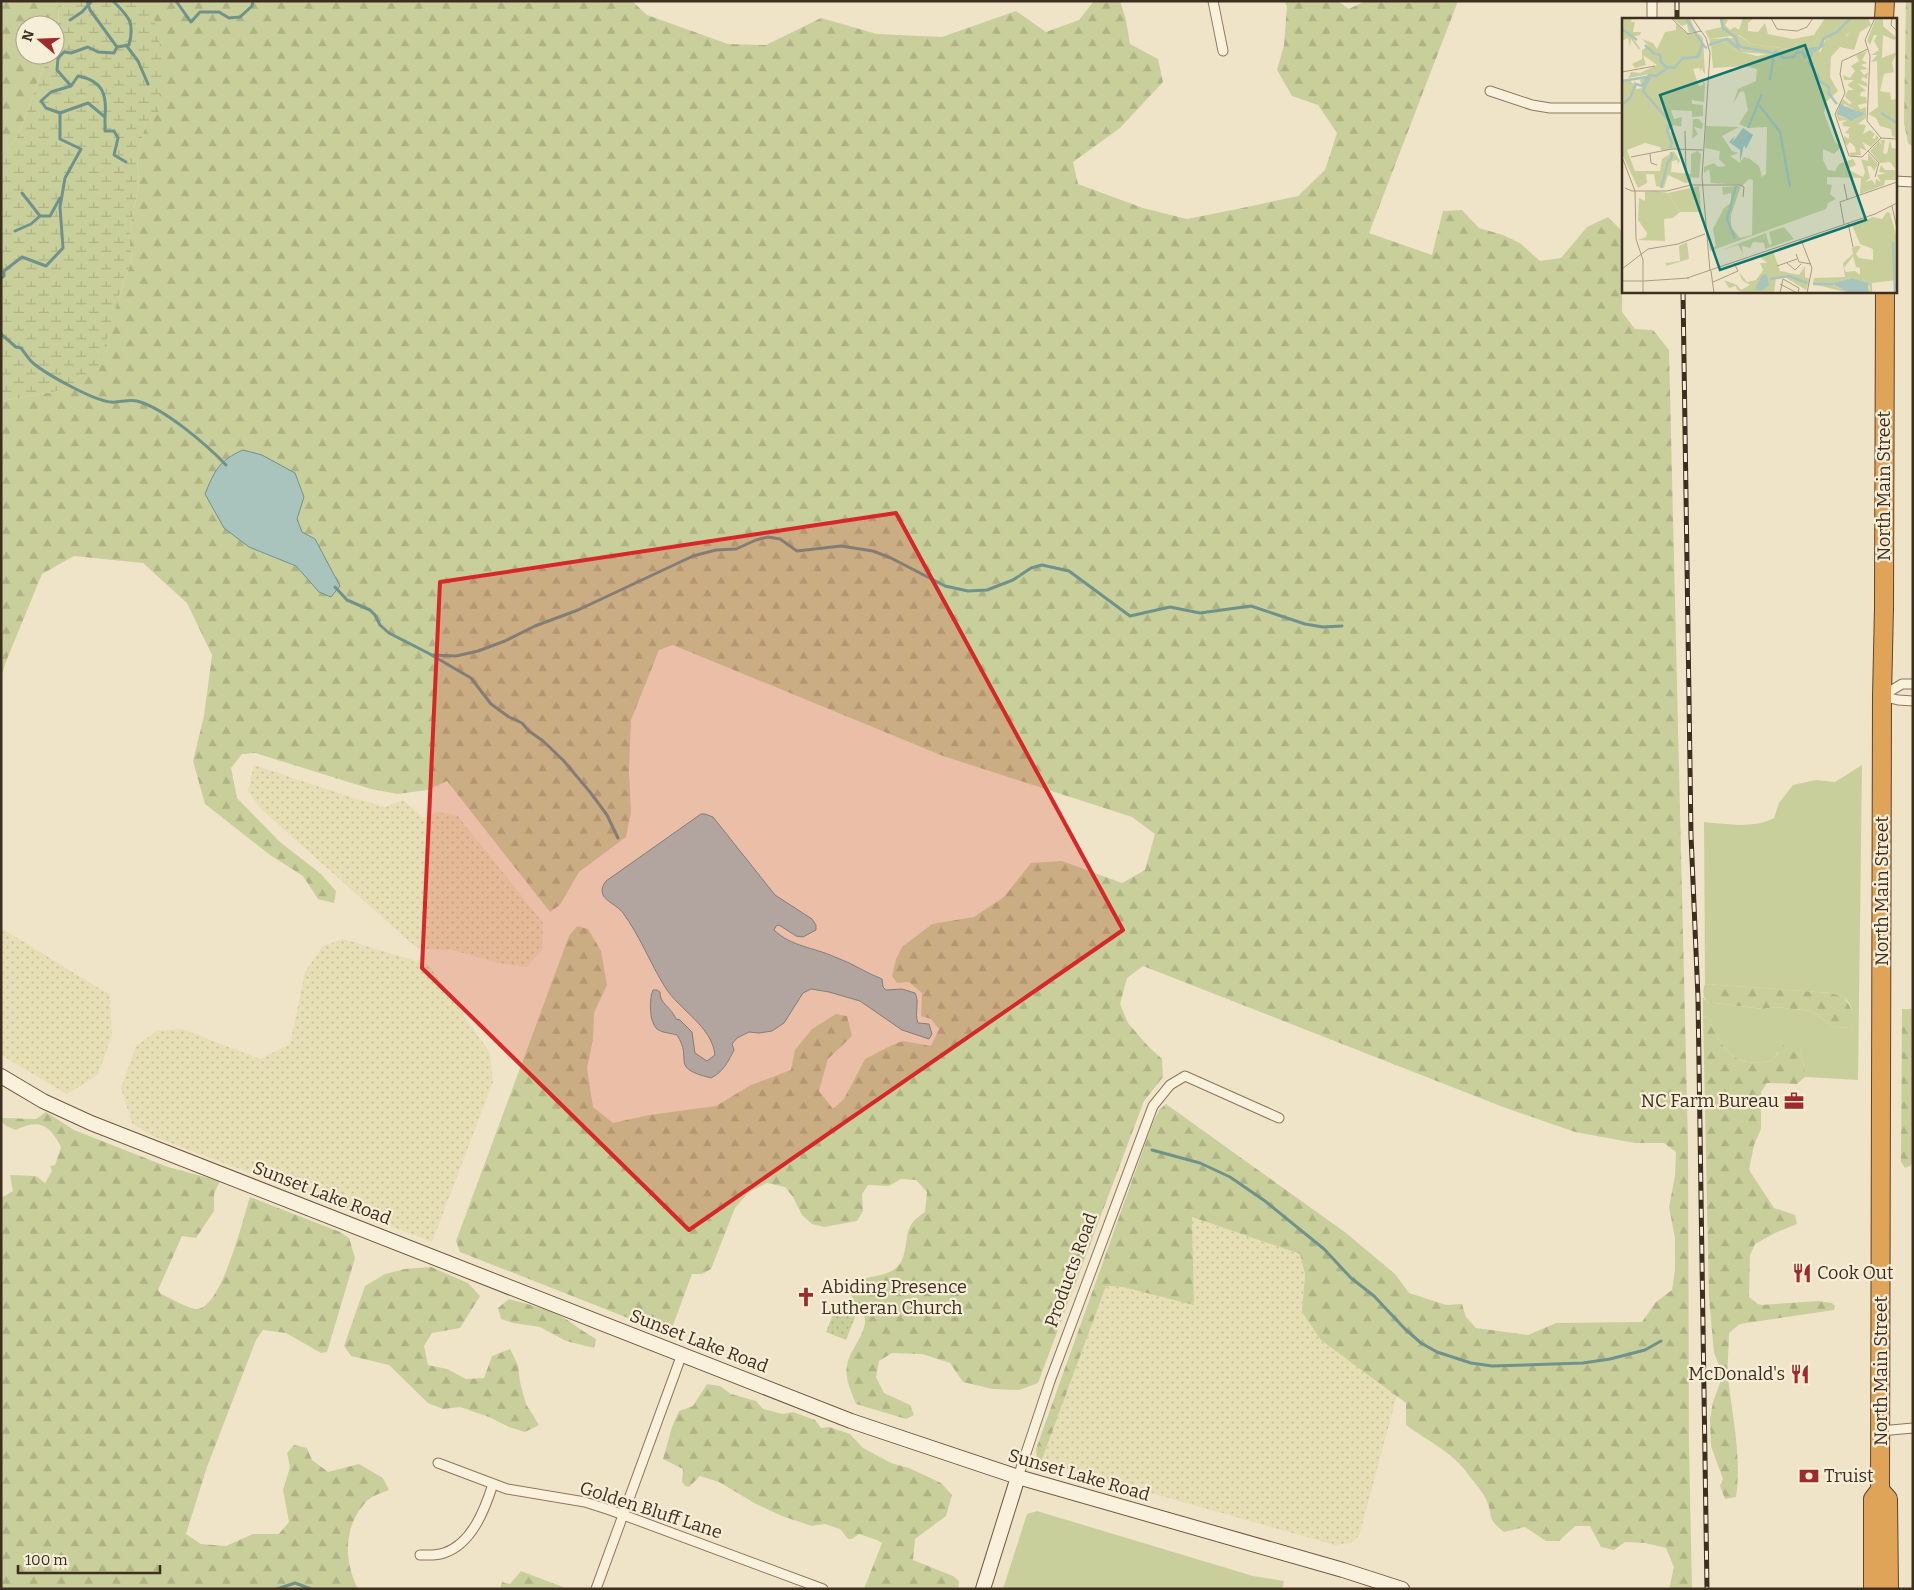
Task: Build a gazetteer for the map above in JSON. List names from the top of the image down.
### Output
{
  "streets": {
    "highway": ["North Main Street"],
    "main road": ["Sunset Lake Road", "Products Road"],
    "street": ["Golden Bluff Lane"]
  },
  "crossings": [
    ["Sunset Lake Road", "Products Road"]
  ],
  "places": {
    "office": ["NC Farm Bureau"],
    "restaurant": ["Cook Out", "McDonald's"],
    "church": ["Abiding Presence Lutheran Church"],
    "bank": ["Truist"]
  },
  "scale_bar": "100 m",
  "north": "left"
}
